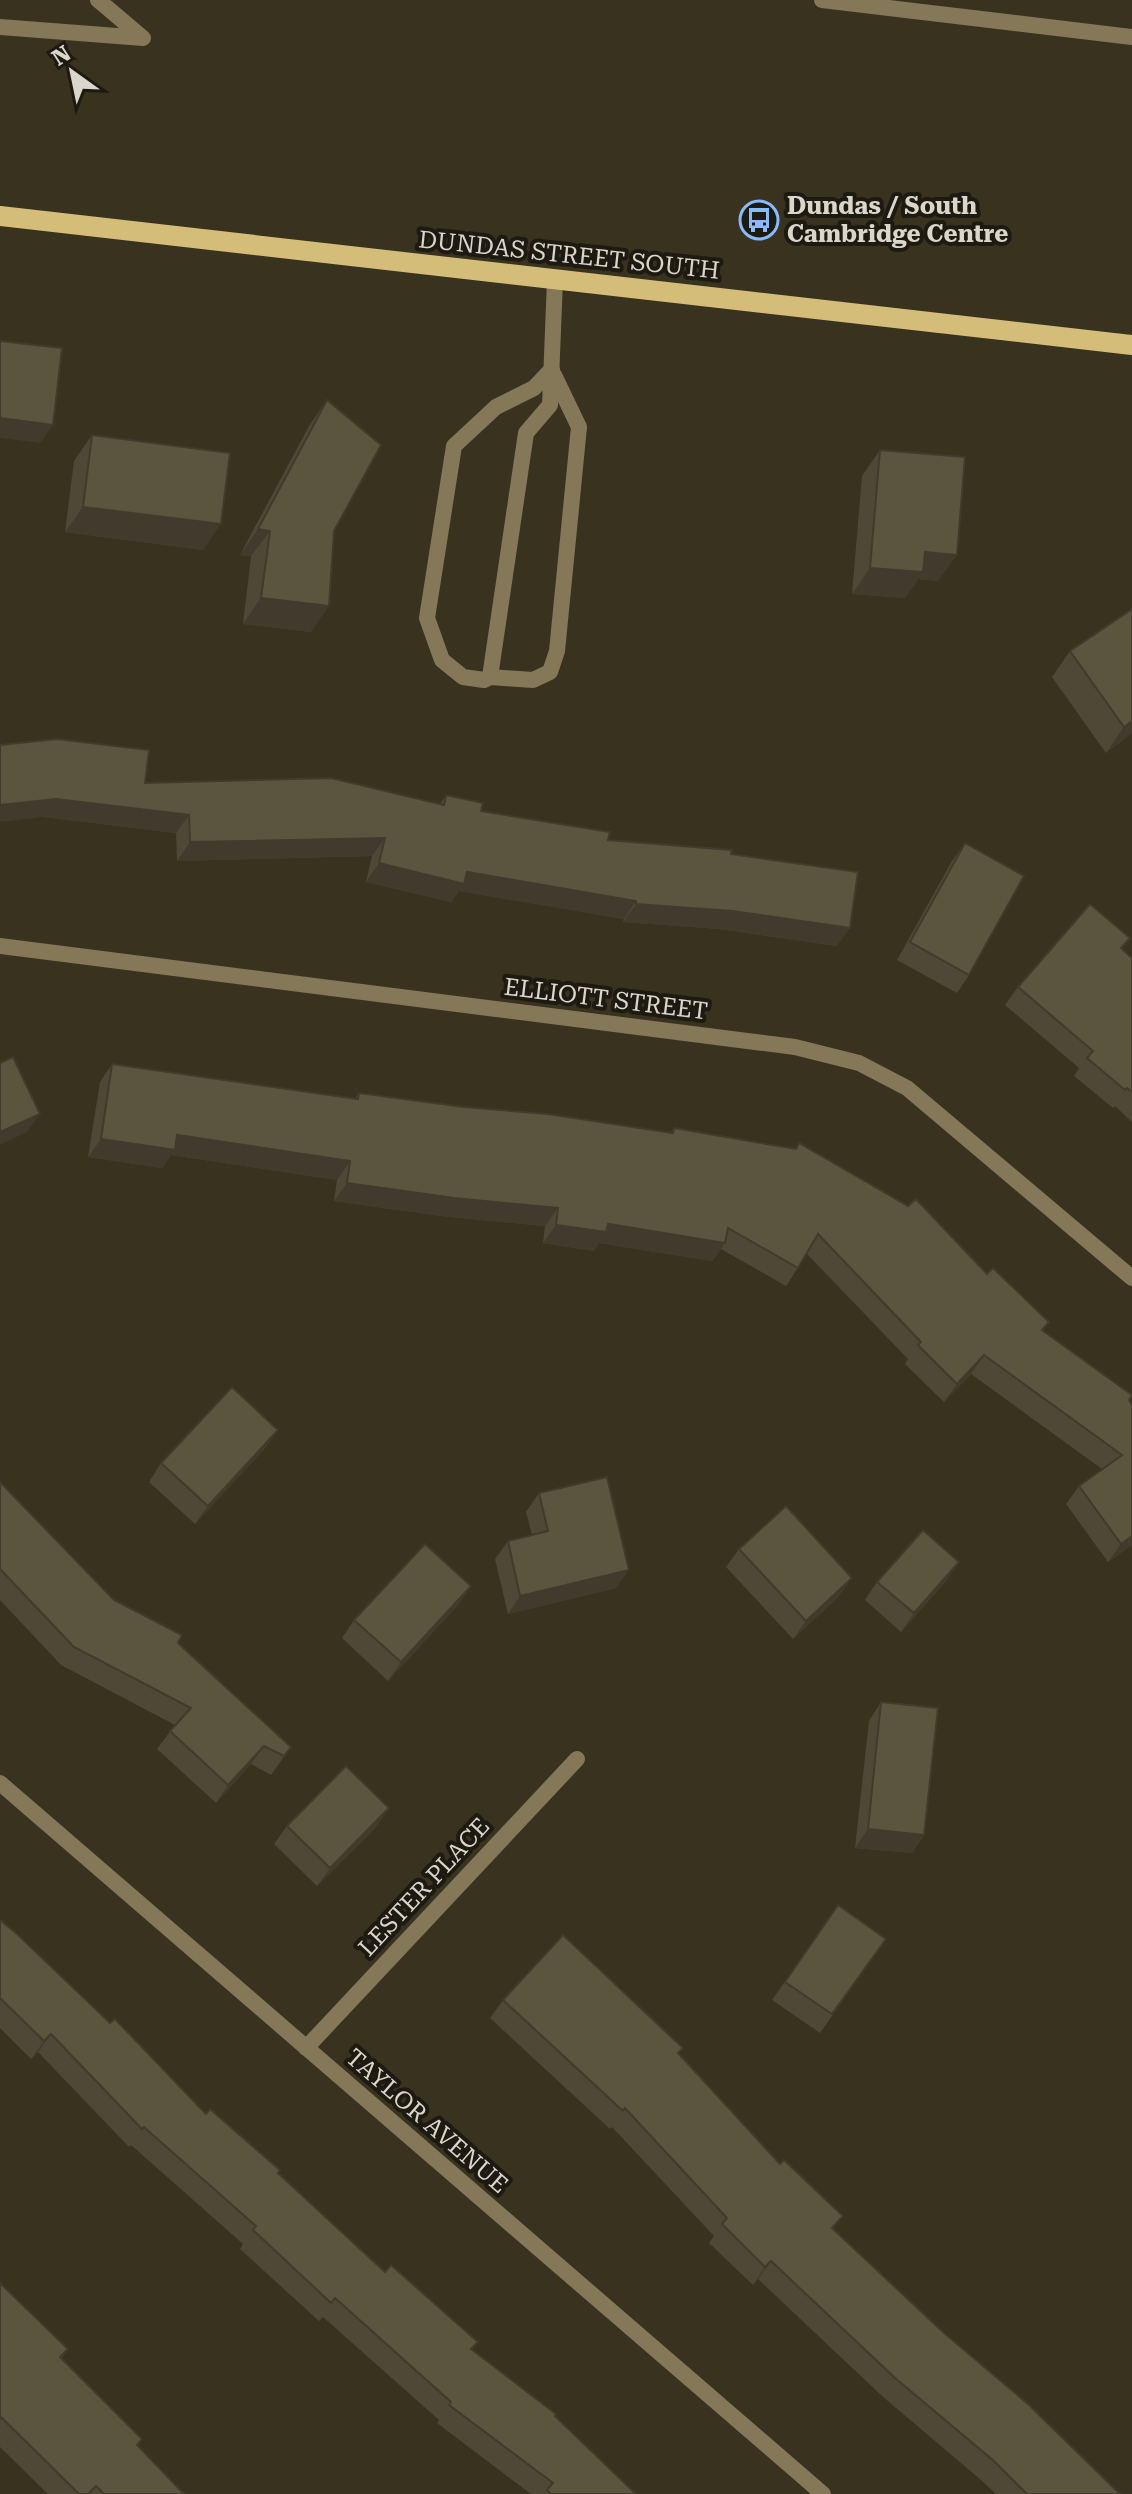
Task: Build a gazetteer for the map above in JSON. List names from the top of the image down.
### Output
{
  "streets": {
    "main road": ["DUNDAS STREET SOUTH"],
    "street": ["ELLIOTT STREET", "LESTER PLACE", "TAYLOR AVENUE"]
  },
  "crossings": [
    ["LESTER PLACE", "TAYLOR AVENUE"]
  ],
  "places": {
    "bus stop": ["Dundas / South Cambridge Centre"]
  },
  "north": "top left"
}
